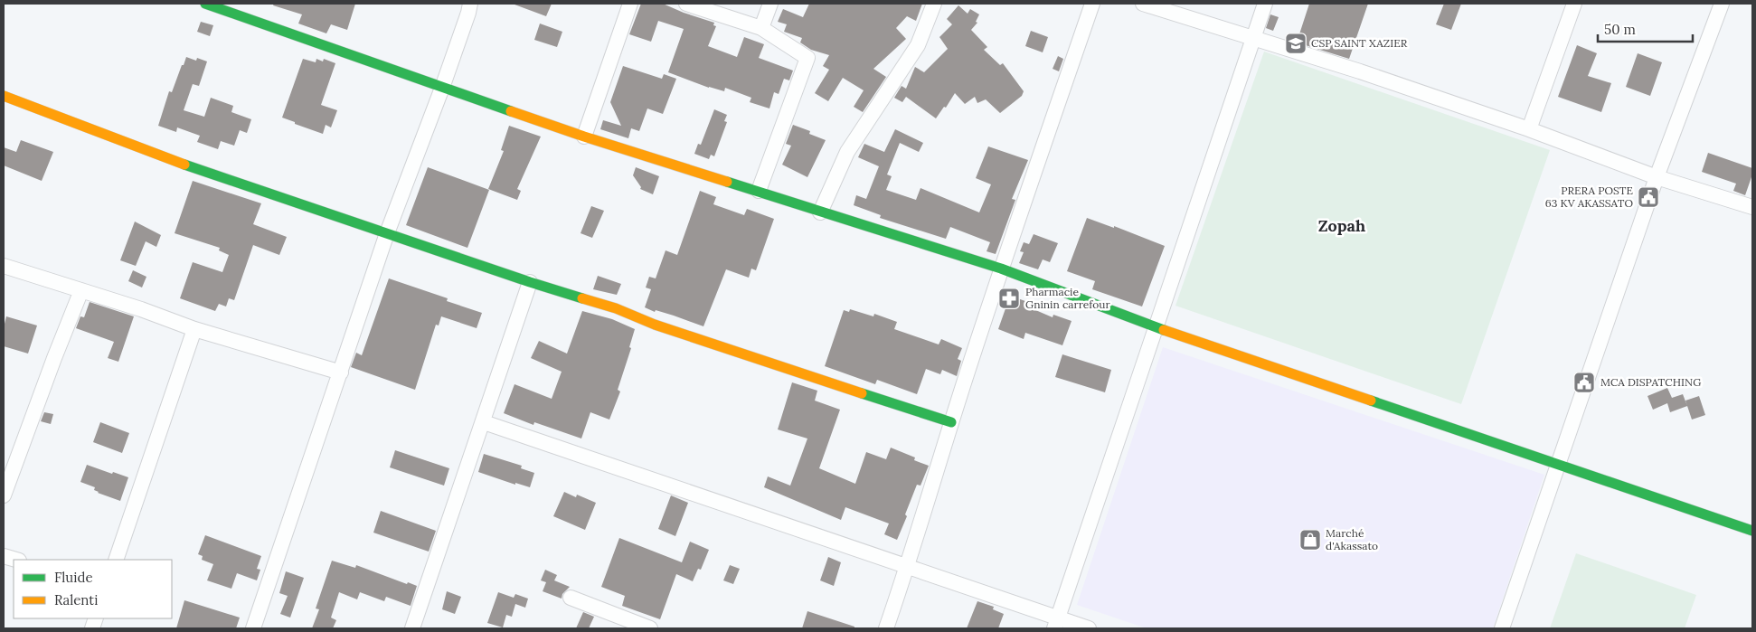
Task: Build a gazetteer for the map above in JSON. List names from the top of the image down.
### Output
{
  "districts": ["Zopah"],
  "places": {
    "school or university": ["CSP SAINT XAZIER"],
    "public building": ["PRERA POSTE 63 KV AKASSATO", "MCA DISPATCHING"],
    "pharmacy": ["Pharmacie Gninin carrefour"],
    "shop": ["Marché d'Akassato"]
  },
  "legend": ["Fluide", "Ralenti"],
  "scale_bar": "50 m"
}
